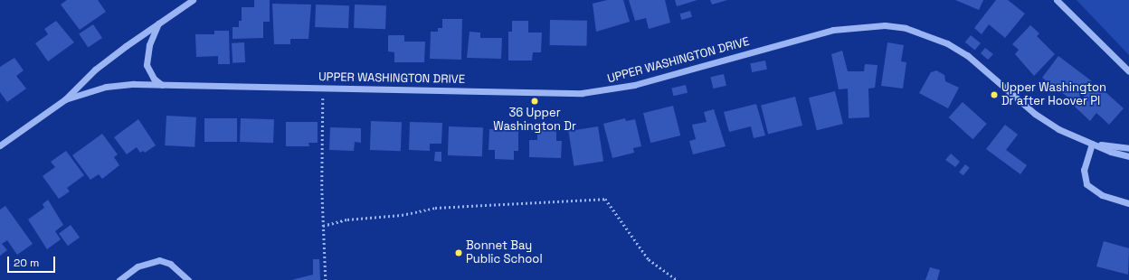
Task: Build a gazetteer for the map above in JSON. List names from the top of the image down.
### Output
{
  "streets": {
    "street": ["UPPER WASHINGTON DRIVE"]
  },
  "places": ["Upper Washington Dr after Hoover Pl", "36 Upper Washington Dr", "Bonnet Bay Public School"],
  "scale_bar": "20 m"
}
